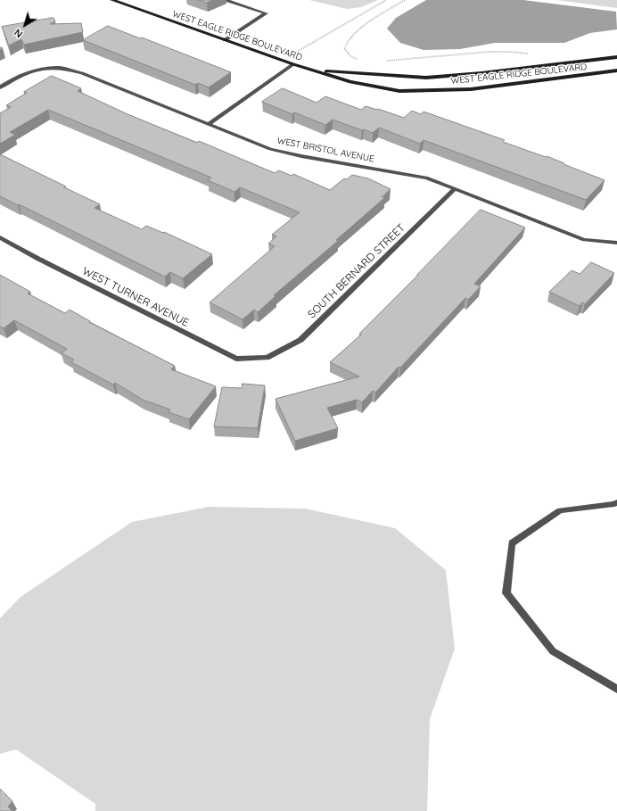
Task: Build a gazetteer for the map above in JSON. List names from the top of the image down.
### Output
{
  "streets": {
    "street": [
      "WEST EAGLE RIDGE BOULEVARD",
      "WEST BRISTOL AVENUE",
      "SOUTH BERNARD STREET",
      "WEST TURNER AVENUE"
    ]
  },
  "crossings": [
    ["WEST BRISTOL AVENUE", "SOUTH BERNARD STREET"],
    ["SOUTH BERNARD STREET", "WEST TURNER AVENUE"]
  ],
  "north": "bottom left"
}
